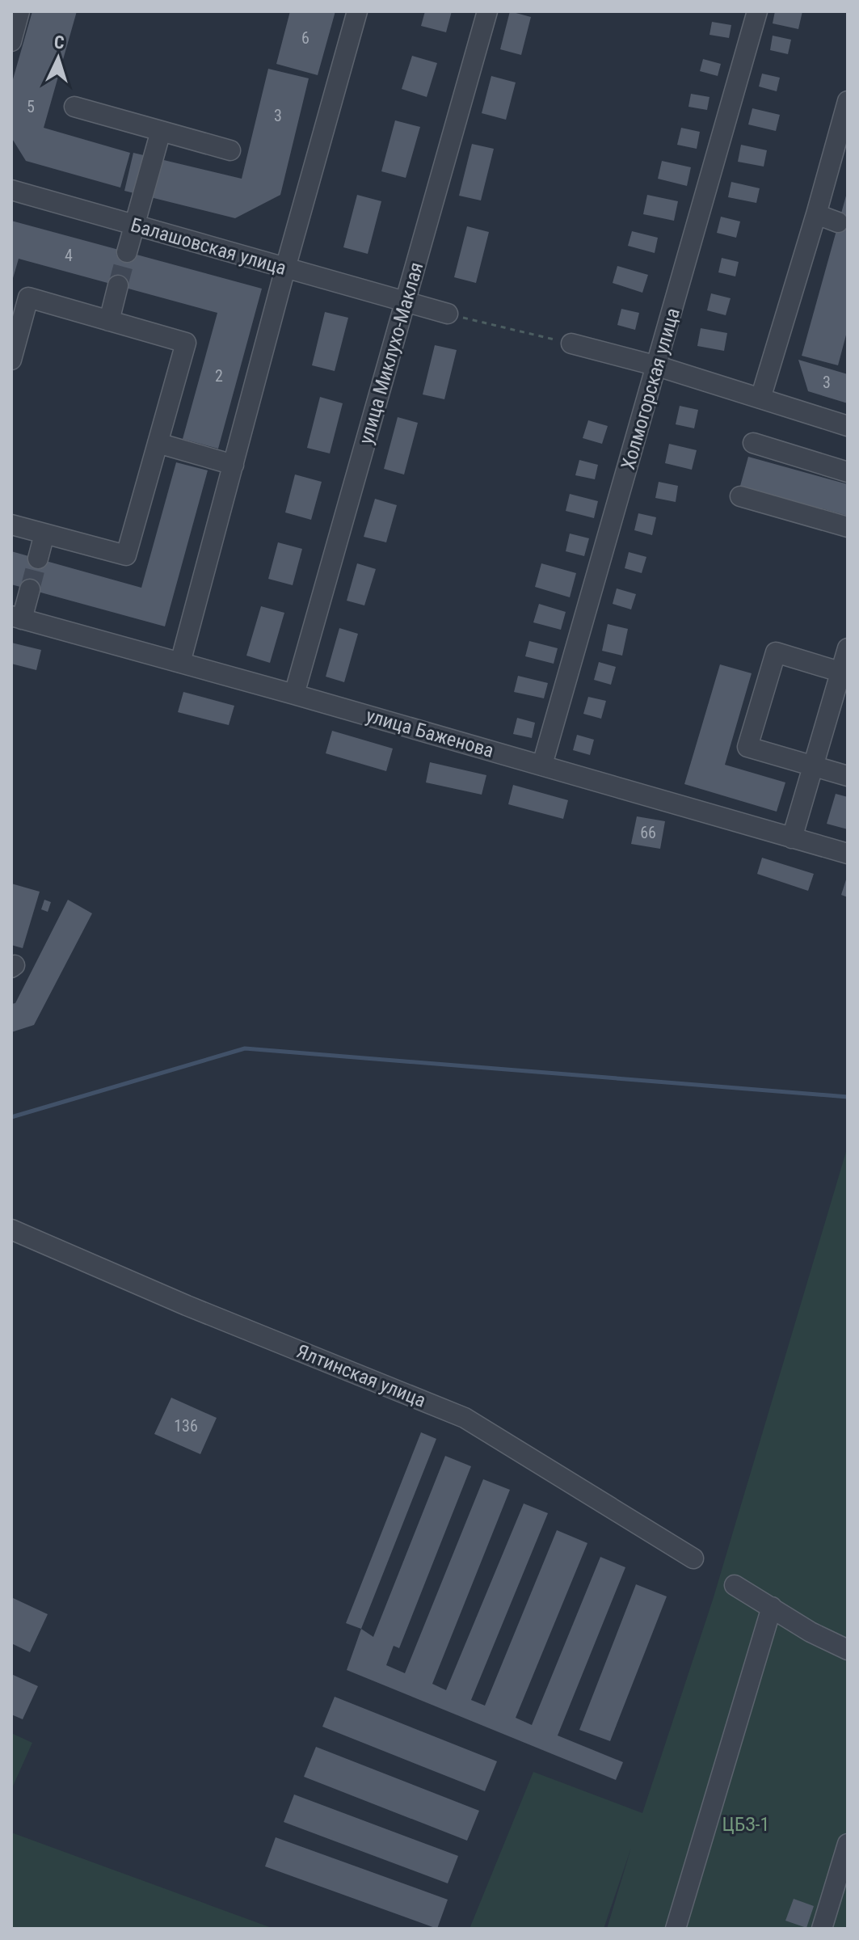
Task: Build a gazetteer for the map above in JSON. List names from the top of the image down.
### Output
{
  "streets": {
    "street": [
      "Балашовская улица",
      "улица Миклухо-Маклая",
      "Холмогорская улица",
      "улица Баженова",
      "Ялтинская улица"
    ]
  },
  "crossings": [
    ["Балашовская улица", "улица Миклухо-Маклая"],
    ["улица Миклухо-Маклая", "улица Баженова"],
    ["Холмогорская улица", "улица Баженова"]
  ],
  "parks": ["ЦБЗ-1"],
  "house_numbers": [
    "6",
    "5",
    "3",
    "4",
    "2",
    "3",
    "66",
    "136"
  ],
  "north": "top"
}
